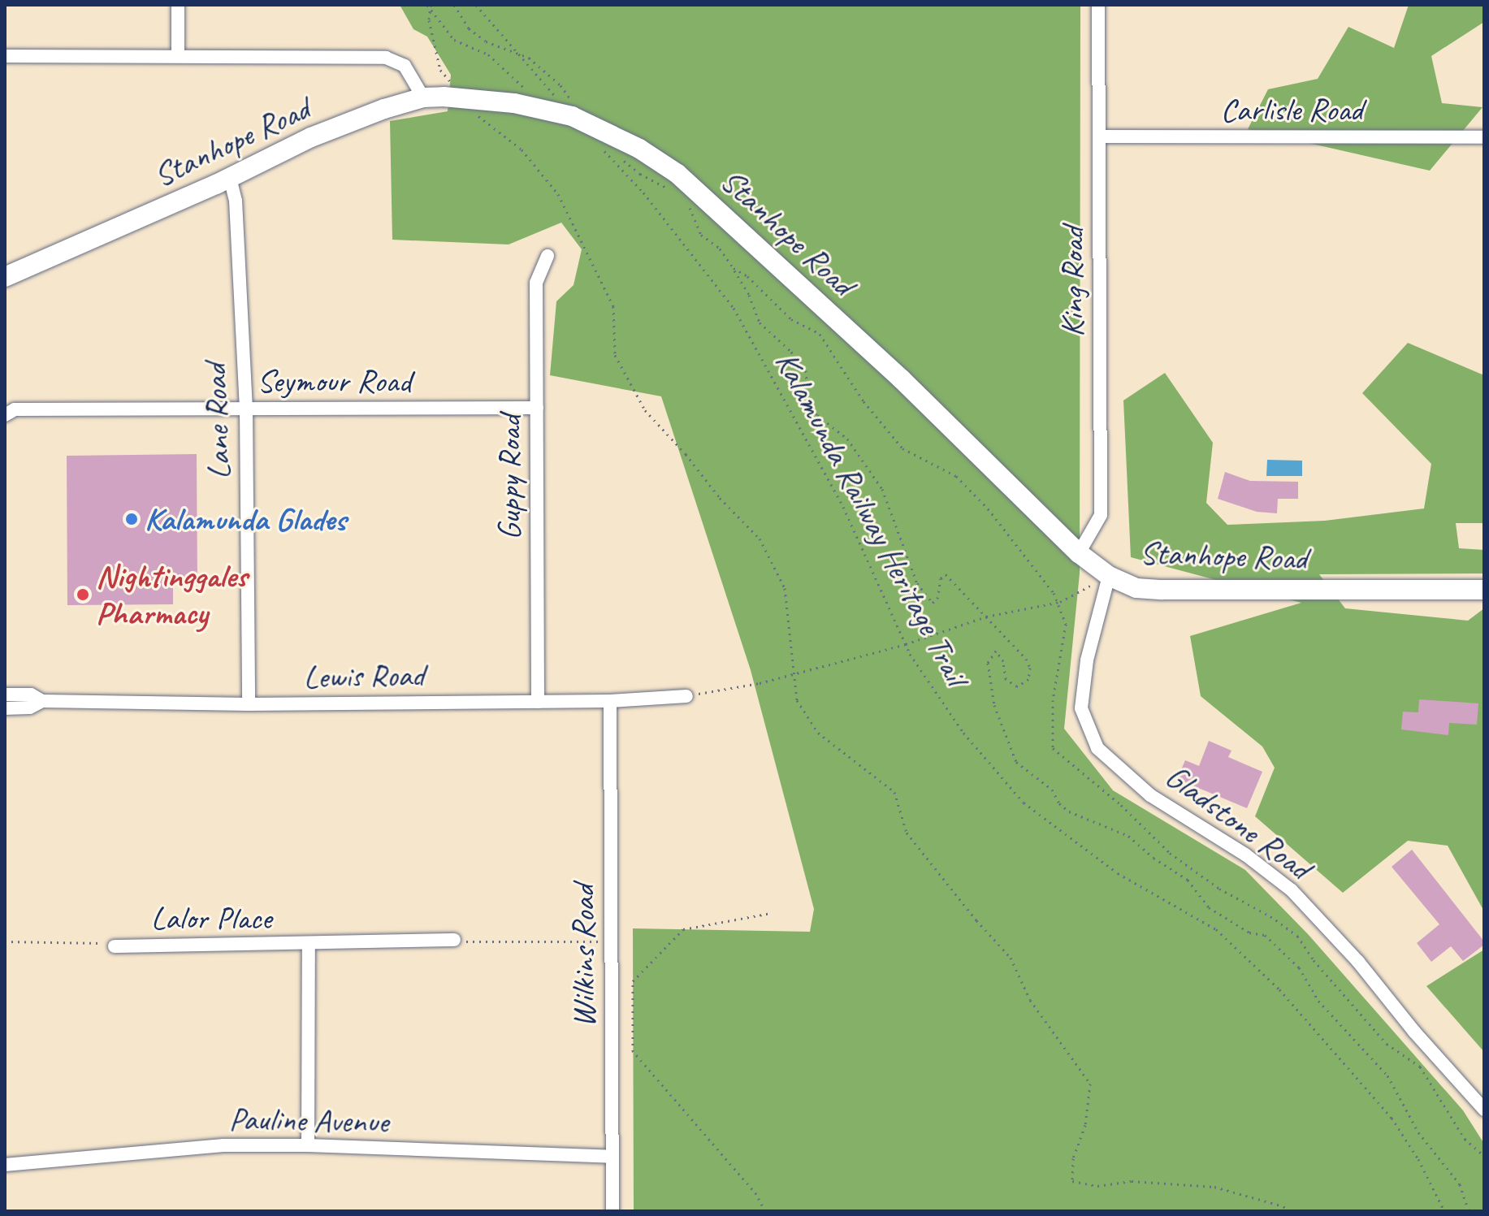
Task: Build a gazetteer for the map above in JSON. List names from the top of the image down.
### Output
{
  "streets": {
    "street": [
      "Carlisle Road",
      "Stanhope Road",
      "King Road",
      "Seymour Road",
      "Lane Road",
      "Guppy Road",
      "Lewis Road",
      "Gladstone Road",
      "Lalor Place",
      "Wilkins Road",
      "Pauline Avenue"
    ],
    "path": ["Kalamunda Railway Heritage Trail"]
  },
  "crossings": [
    ["Carlisle Road", "King Road"],
    ["Stanhope Road", "King Road"],
    ["Stanhope Road", "Lane Road"],
    ["Stanhope Road", "Gladstone Road"],
    ["Seymour Road", "Lane Road"],
    ["Seymour Road", "Guppy Road"],
    ["Lane Road", "Lewis Road"],
    ["Guppy Road", "Lewis Road"],
    ["Lewis Road", "Wilkins Road"],
    ["Lalor Place", "Pauline Avenue"],
    ["Wilkins Road", "Pauline Avenue"]
  ],
  "places": ["Kalamunda Glades", "Nightinggales Pharmacy"]
}
